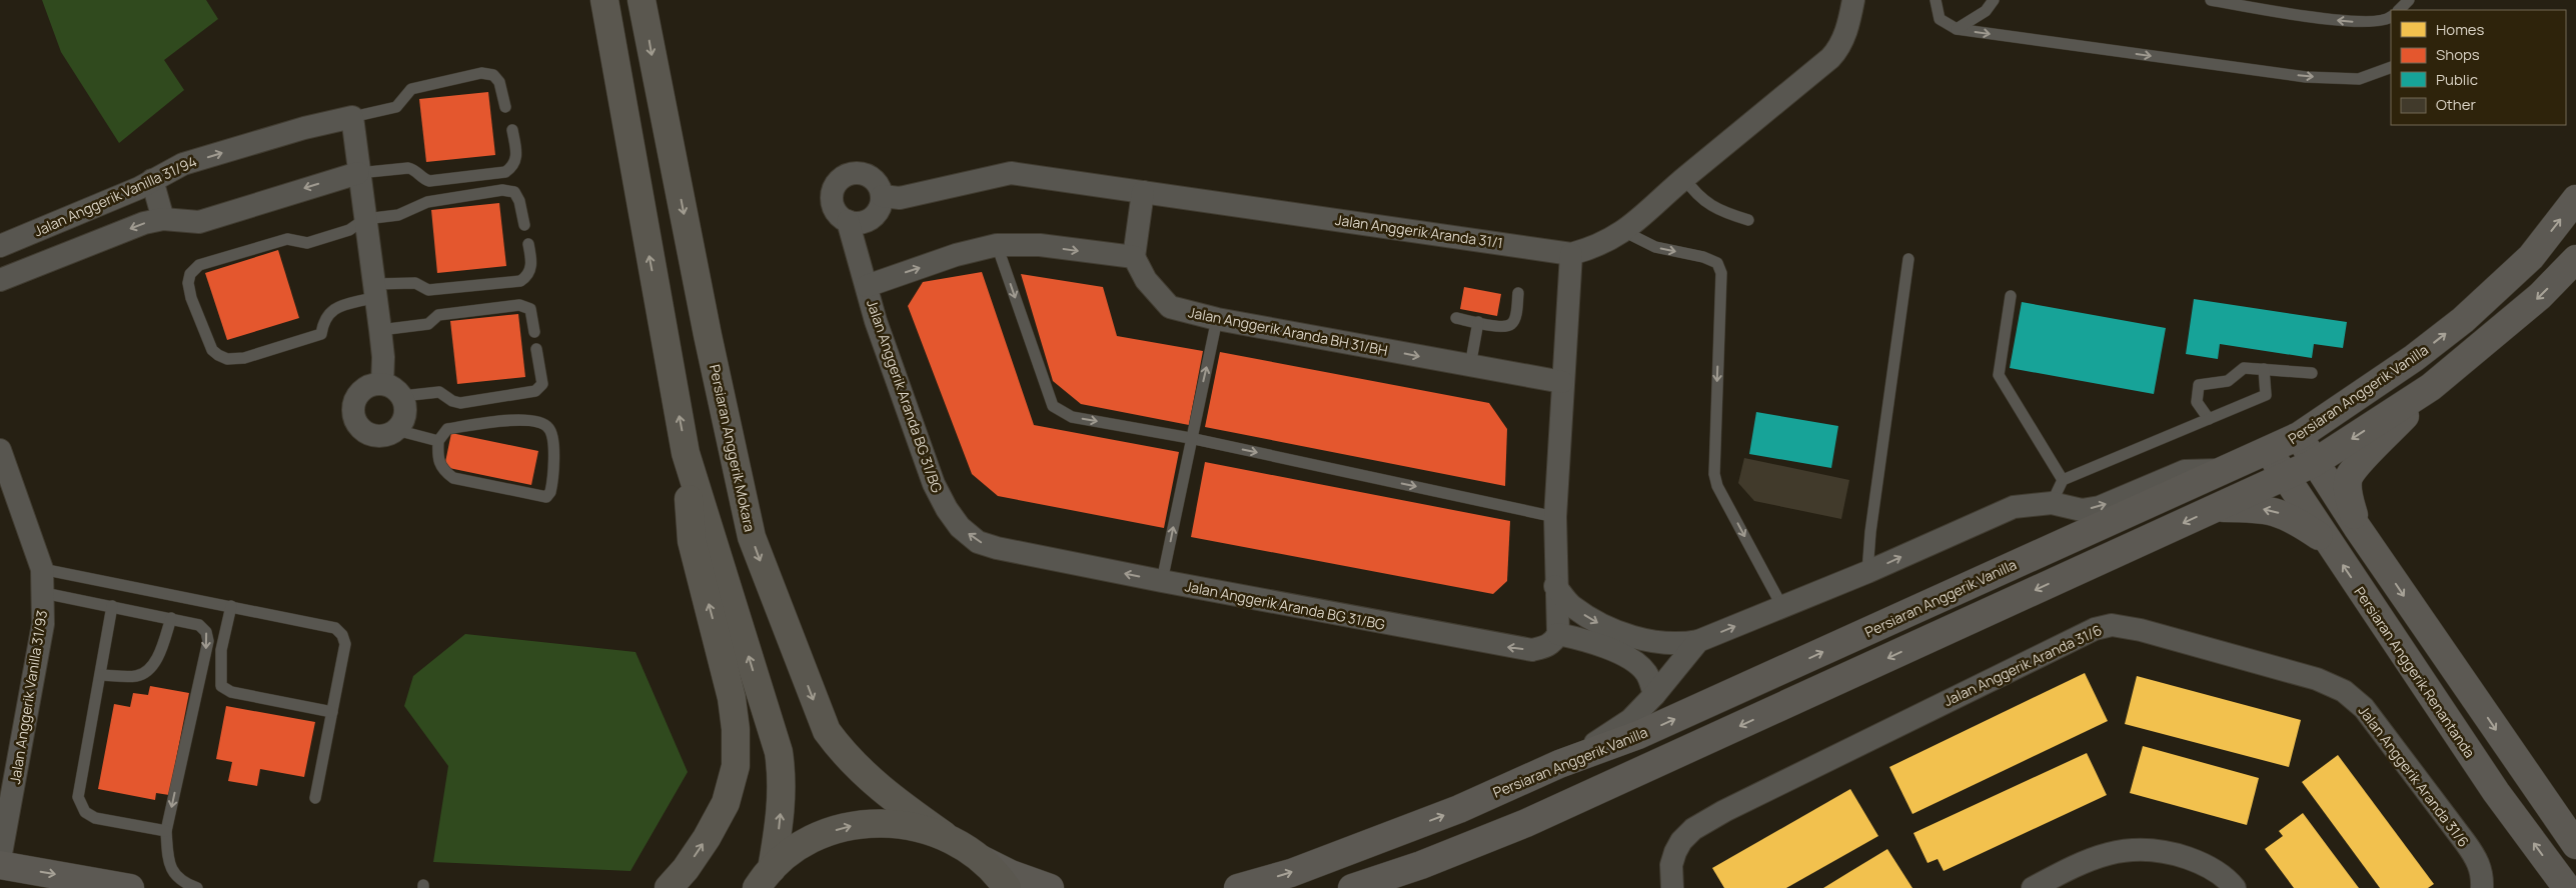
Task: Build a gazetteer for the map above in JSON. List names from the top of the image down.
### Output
{
  "streets": {
    "main road": ["Persiaran Anggerik Vanilla", "Persiaran Anggerik Mokara", "Persiaran Anggerik Renantanda"],
    "street": [
      "Jalan Anggerik Vanilla 31/94",
      "Jalan Anggerik Aranda 31/1",
      "Jalan Anggerik Aranda BH 31/BH",
      "Jalan Anggerik Aranda BG 31/BG",
      "Jalan Anggerik Aranda 31/6",
      "Jalan Anggerik Vanilla 31/93"
    ]
  },
  "crossings": [
    ["Jalan Anggerik Aranda 31/1", "Jalan Anggerik Aranda BG 31/BG"],
    ["Persiaran Anggerik Vanilla", "Persiaran Anggerik Renantanda"]
  ],
  "one_way": ["Jalan Anggerik Aranda BH 31/BH", "Jalan Anggerik Aranda BG 31/BG"],
  "legend": [
    "Homes",
    "Shops",
    "Public",
    "Other"
  ]
}
